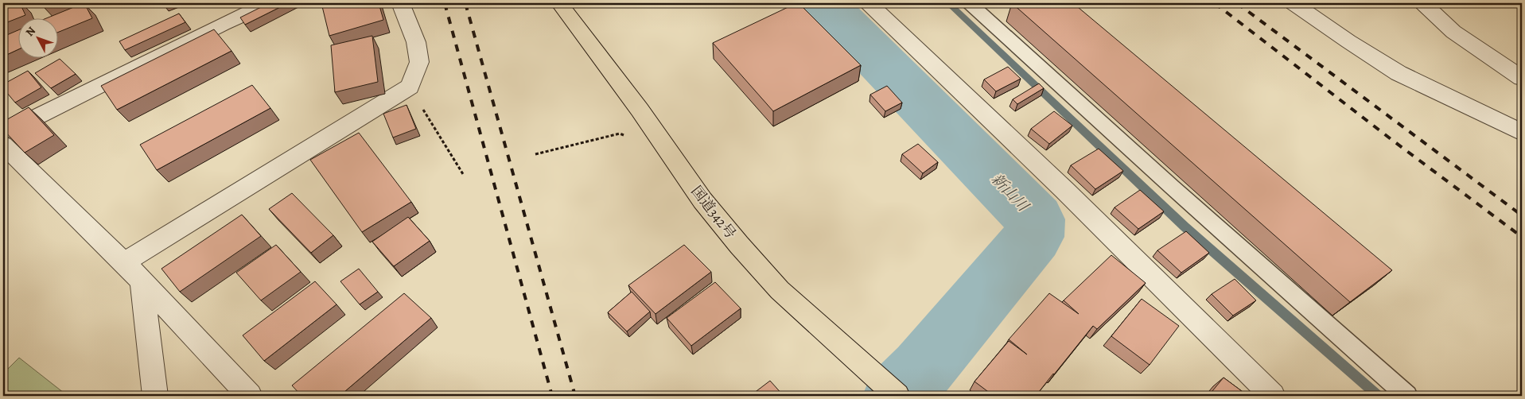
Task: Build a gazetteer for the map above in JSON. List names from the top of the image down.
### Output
{
  "streets": {
    "highway": ["国道342号"]
  },
  "water": ["新山川"],
  "north": "top left"
}
